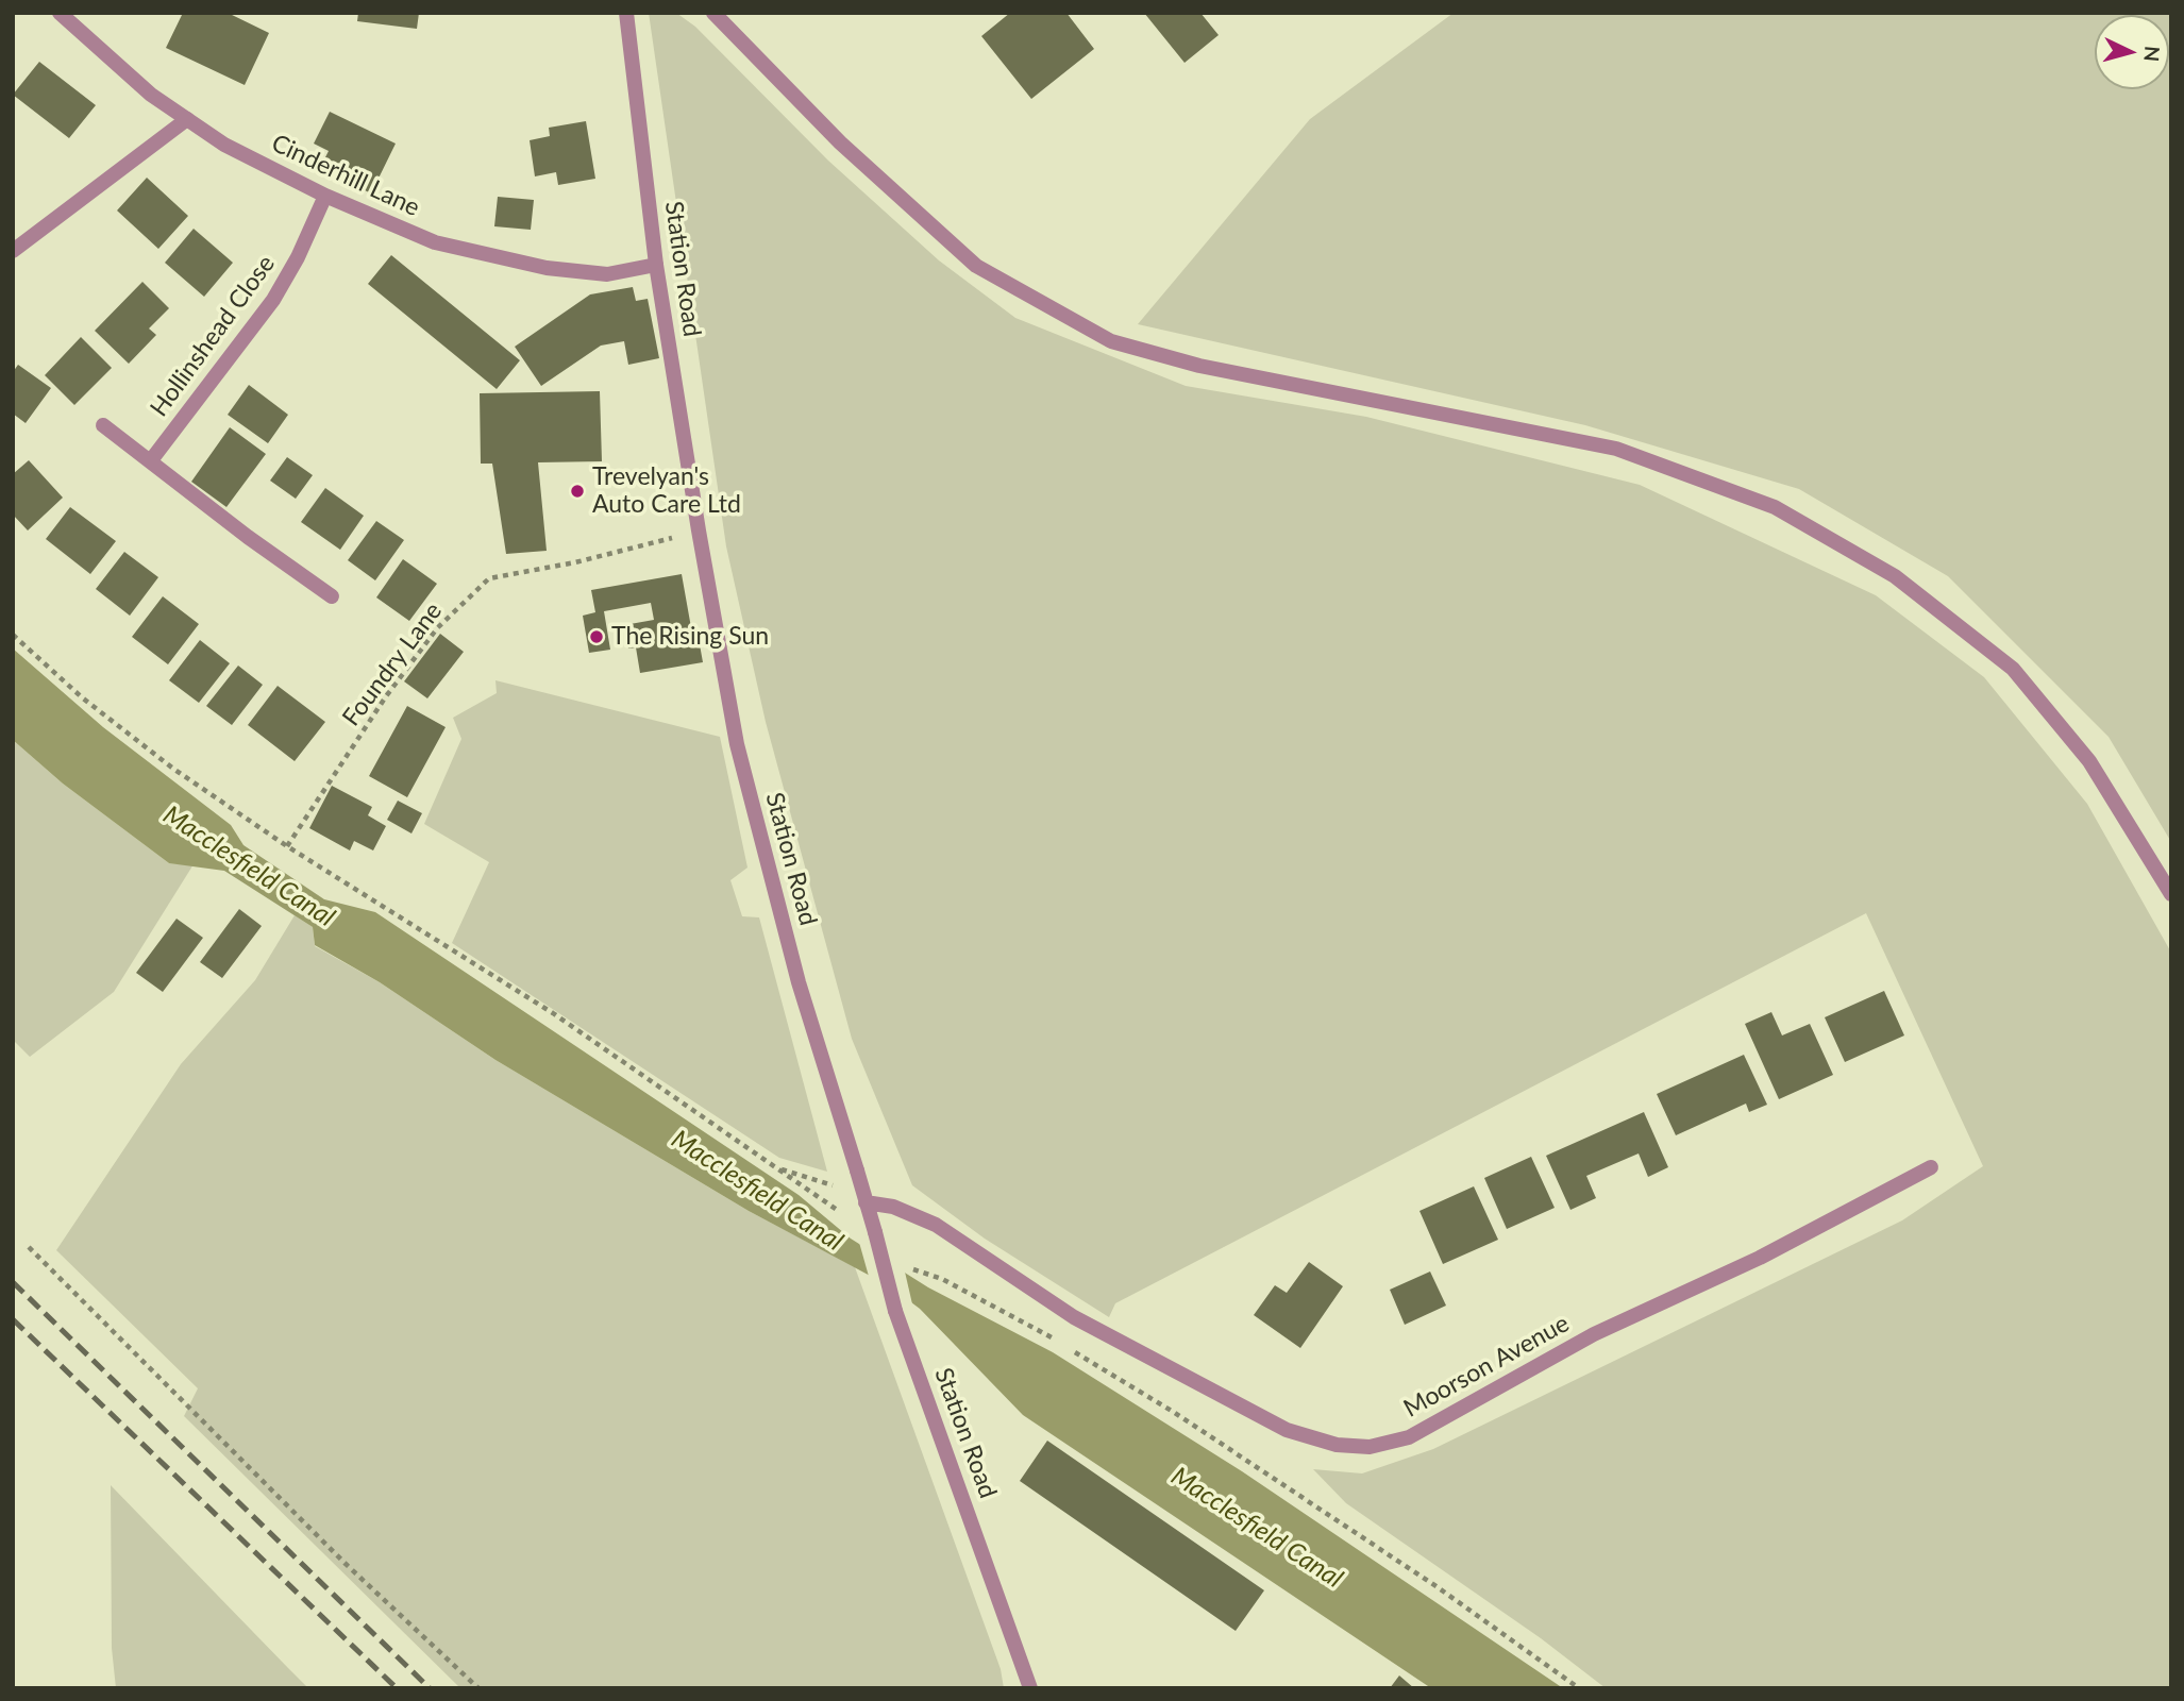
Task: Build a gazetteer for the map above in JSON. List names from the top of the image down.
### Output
{
  "streets": {
    "street": [
      "Cinderhill Lane",
      "Station Road",
      "Hollinshead Close",
      "Moorson Avenue"
    ],
    "path": ["Foundry Lane"]
  },
  "crossings": [
    ["Cinderhill Lane", "Station Road"],
    ["Cinderhill Lane", "Hollinshead Close"],
    ["Station Road", "Foundry Lane"],
    ["Station Road", "Moorson Avenue"]
  ],
  "water": ["Macclesfield Canal"],
  "places": ["Trevelyan's Auto Care Ltd", "The Rising Sun"],
  "north": "right"
}
